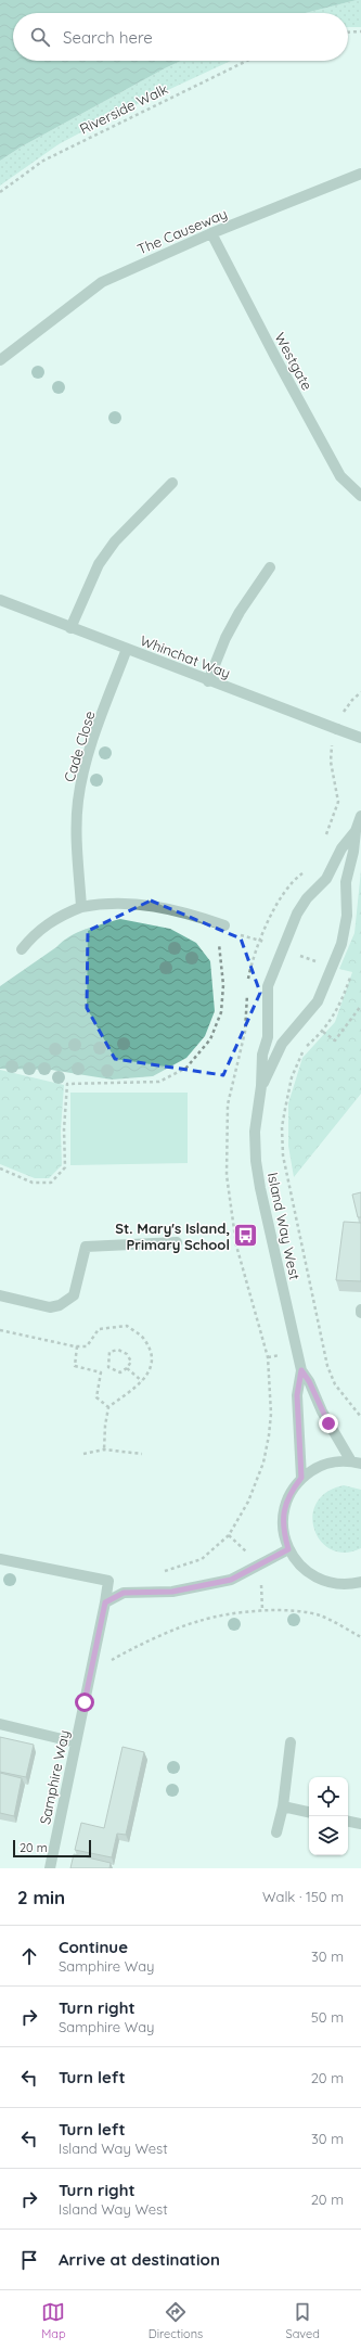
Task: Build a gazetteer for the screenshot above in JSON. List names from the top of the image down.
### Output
{
  "streets": {
    "street": [
      "The Causeway",
      "Westgate",
      "Whinchat Way",
      "Cade Close",
      "Island Way West",
      "Samphire Way"
    ],
    "path": ["Riverside Walk"]
  },
  "crossings": [
    ["The Causeway", "Westgate"],
    ["Whinchat Way", "Cade Close"]
  ],
  "places": {
    "bus stop": ["St. Mary's Island, Primary School"]
  },
  "scale_bar": "20 m",
  "page": {
    "search": "Search here",
    "scale": "20 m",
    "heading": ["2 min", "Walk · 150 m"],
    "list": [
      ["Continue", "Samphire Way", "30 m"],
      ["Turn right", "Samphire Way", "50 m"],
      ["Turn left", "20 m"],
      ["Turn left", "Island Way West", "30 m"],
      ["Turn right", "Island Way West", "20 m"],
      "Arrive at destination"
    ],
    "nav": ["Map", "Directions", "Saved"]
  }
}
